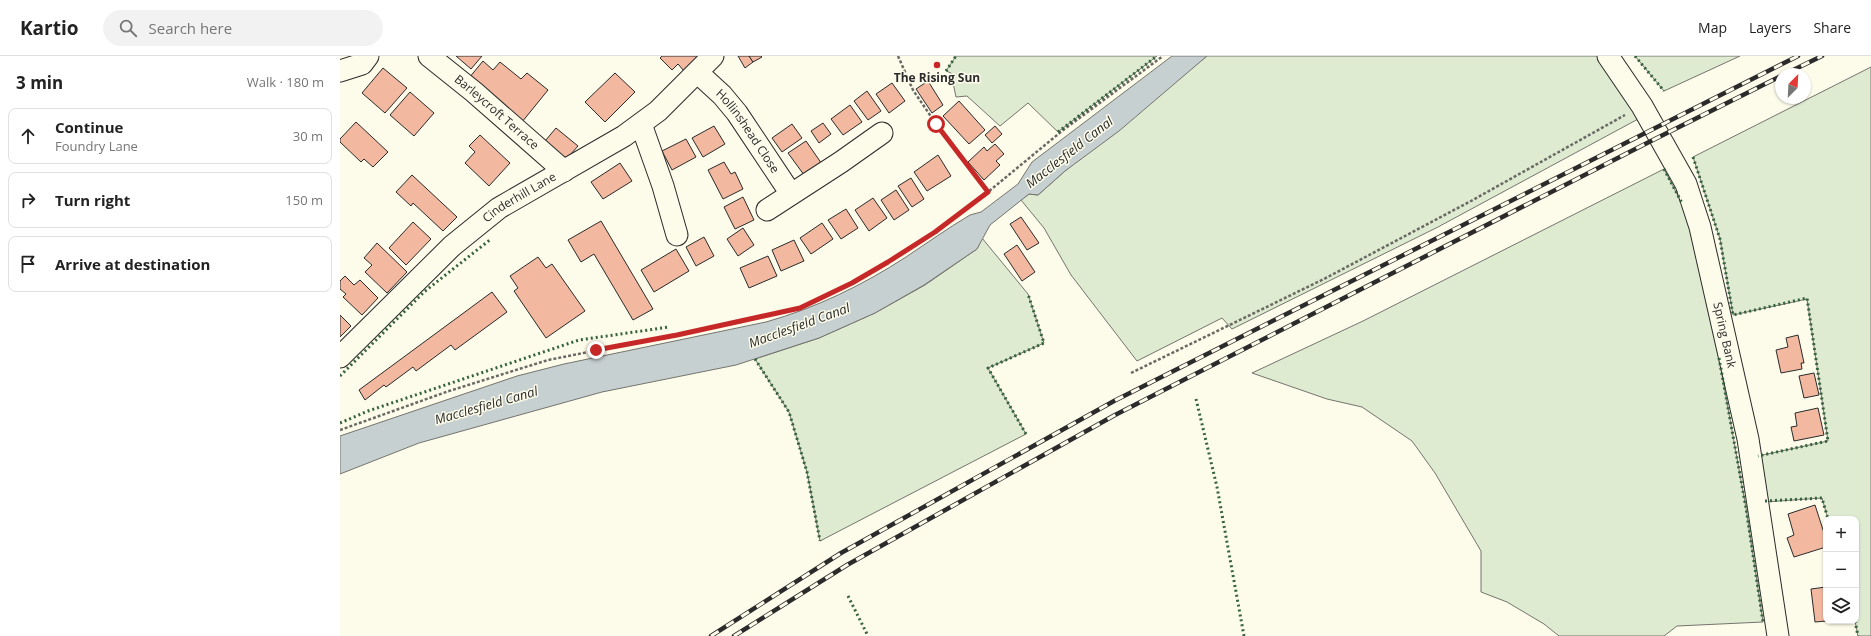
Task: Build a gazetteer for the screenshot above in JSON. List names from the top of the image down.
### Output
{
  "streets": {
    "street": [
      "Barleycroft Terrace",
      "Hollinshead Close",
      "Cinderhill Lane",
      "Spring Bank"
    ]
  },
  "crossings": [
    ["Barleycroft Terrace", "Cinderhill Lane"],
    ["Hollinshead Close", "Cinderhill Lane"]
  ],
  "water": ["Macclesfield Canal"],
  "places": ["The Rising Sun"],
  "north": "top right",
  "page": {
    "header": "Kartio",
    "search": "Search here",
    "nav": ["Map", "Layers", "Share"],
    "heading": ["3 min", "Walk · 180 m"],
    "list": [
      ["Continue", "Foundry Lane", "30 m"],
      ["Turn right", "150 m"],
      "Arrive at destination"
    ],
    "map_buttons": ["+", "−"]
  }
}
